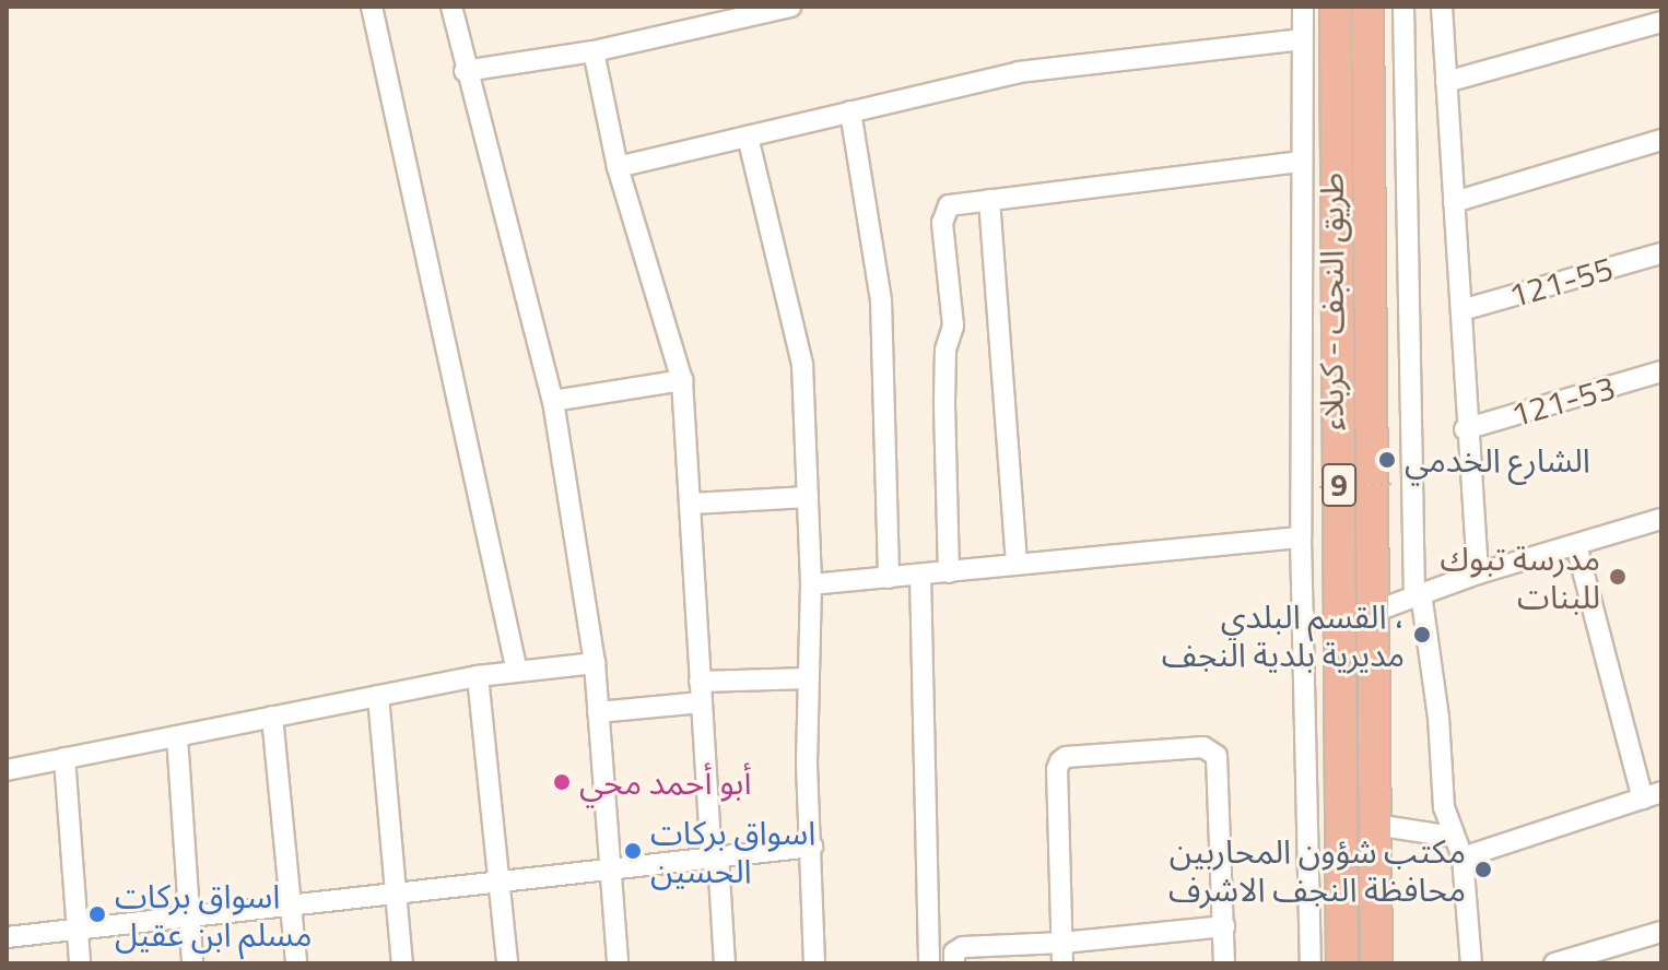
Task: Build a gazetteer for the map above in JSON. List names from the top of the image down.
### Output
{
  "streets": {
    "highway": ["طريق النجف - کربلاء", "9"],
    "street": ["121-55", "121-53"]
  },
  "places": [
    "الشارع الخدمي",
    "مدرسة تبوك للبنات",
    "القسم البلدي ، مديرية بلدية النجف",
    "أبو أحمد محي",
    "اسواق بركات الحسين",
    "مكتب شؤون المحاربين محافظة النجف الاشرف",
    "اسواق بركات مسلم ابن عقيل"
  ]
}
